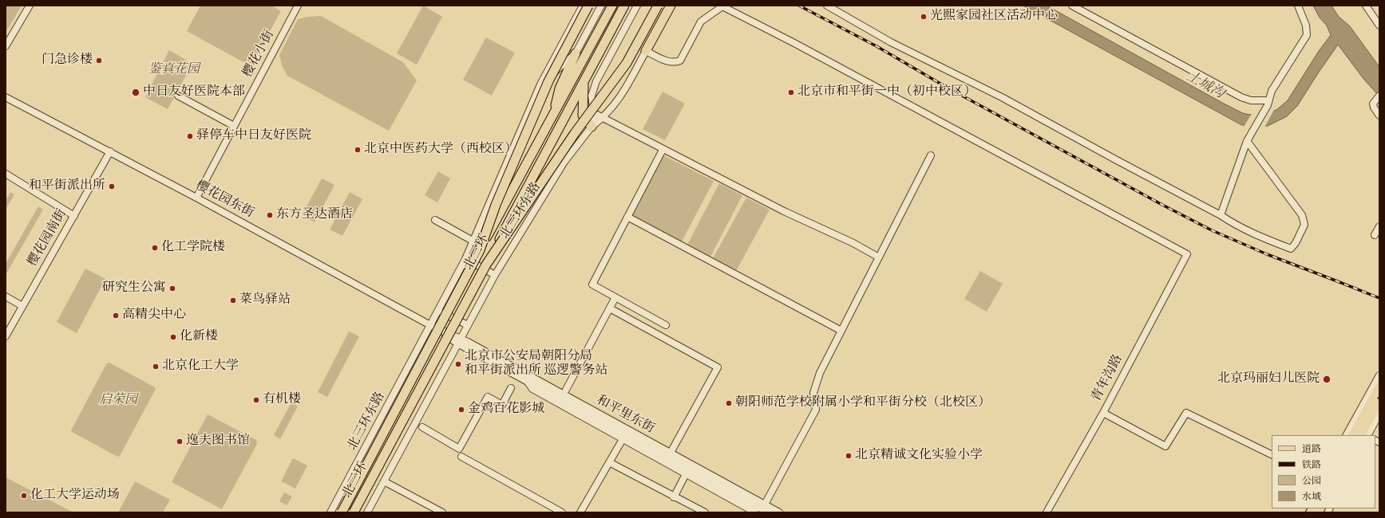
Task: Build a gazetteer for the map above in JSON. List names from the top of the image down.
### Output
{
  "streets": {
    "highway": ["北三环"],
    "street": [
      "樱花小街",
      "樱花园东街",
      "北三环东路",
      "樱花园南街",
      "青年沟路",
      "和平里东街"
    ]
  },
  "crossings": [
    ["樱花小街", "樱花园东街"],
    ["樱花园东街", "北三环东路"],
    ["樱花园东街", "樱花园南街"],
    ["樱花园东街", "和平里东街"],
    ["北三环东路", "和平里东街"]
  ],
  "water": ["土城沟"],
  "parks": ["鉴真花园", "启荣园"],
  "places": [
    "光熙家园社区活动中心",
    "门急诊楼",
    "中日友好医院本部",
    "北京市和平街一中（初中校区）",
    "驿停车中日友好医院",
    "北京中医药大学（西校区）",
    "和平街派出所",
    "东方圣达酒店",
    "化工学院楼",
    "研究生公寓",
    "菜鸟驿站",
    "高精尖中心",
    "化新楼",
    "北京市公安局朝阳分局 和平街派出所 巡逻警务站",
    "北京化工大学",
    "北京玛丽妇儿医院",
    "有机楼",
    "朝阳师范学校附属小学和平街分校（北校区）",
    "金鸡百花影城",
    "逸夫图书馆",
    "北京精诚文化实验小学",
    "化工大学运动场"
  ],
  "legend": [
    "道路",
    "铁路",
    "公园",
    "水域"
  ]
}
